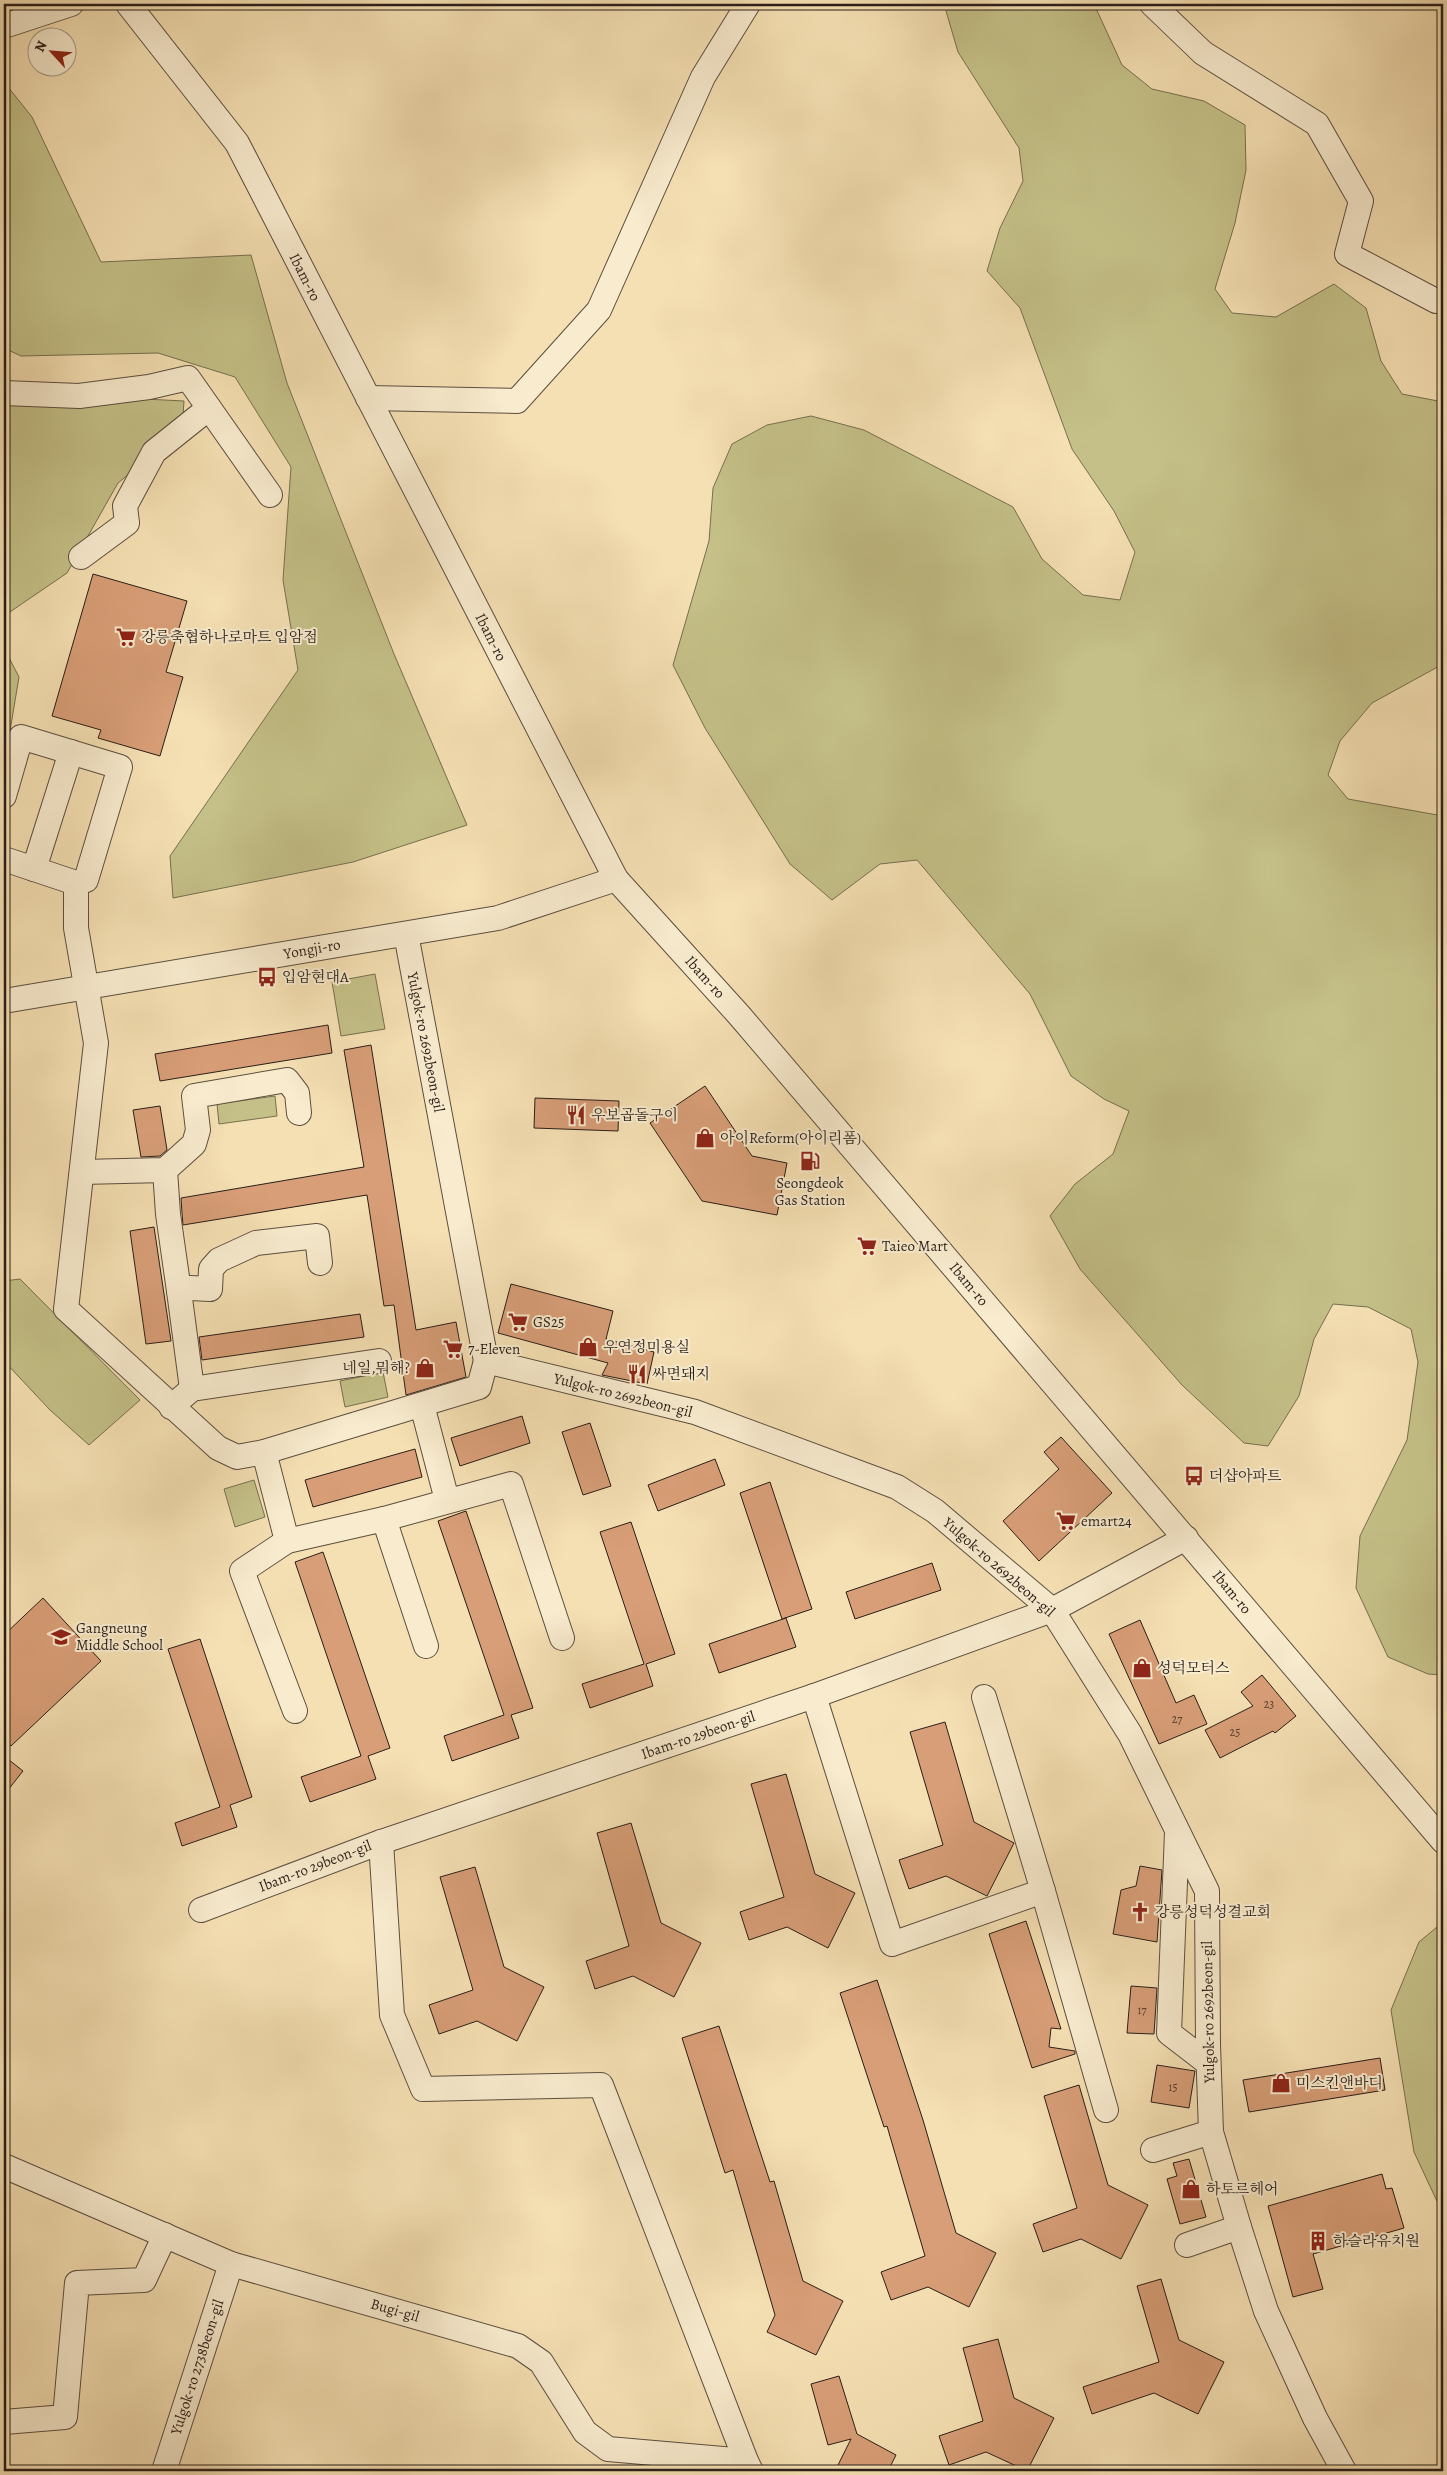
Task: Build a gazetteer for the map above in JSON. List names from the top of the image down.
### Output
{
  "streets": {
    "street": [
      "Ibam-ro",
      "Yongji-ro",
      "Yulgok-ro 2692beon-gil",
      "Ibam-ro 29beon-gil",
      "Bugi-gil",
      "Yulgok-ro 2738beon-gil"
    ]
  },
  "crossings": [
    ["Ibam-ro", "Yongji-ro"],
    ["Ibam-ro", "Ibam-ro 29beon-gil"],
    ["Yongji-ro", "Yulgok-ro 2692beon-gil"],
    ["Yulgok-ro 2692beon-gil", "Ibam-ro 29beon-gil"],
    ["Bugi-gil", "Yulgok-ro 2738beon-gil"]
  ],
  "places": {
    "supermarket": [
      "강릉축협하나로마트 입암점",
      "Taieo Mart",
      "GS25",
      "7-Eleven",
      "emart24"
    ],
    "bus stop": ["입암현대A", "더샵아파트"],
    "restaurant": ["우보곱돌구이", "싸면돼지"],
    "shop": [
      "아이Reform(아이리폼)",
      "우연정미용실",
      "네일,뭐해?",
      "성덕모터스",
      "미스킨앤바디",
      "하토르헤어"
    ],
    "fuel station": ["Seongdeok Gas Station"],
    "school or university": ["Gangneung Middle School"],
    "church": ["강릉성덕성결교회"],
    "building": ["하슬라유치원"]
  },
  "house_numbers": [
    "23",
    "27",
    "25",
    "17",
    "15"
  ],
  "north": "top left"
}
